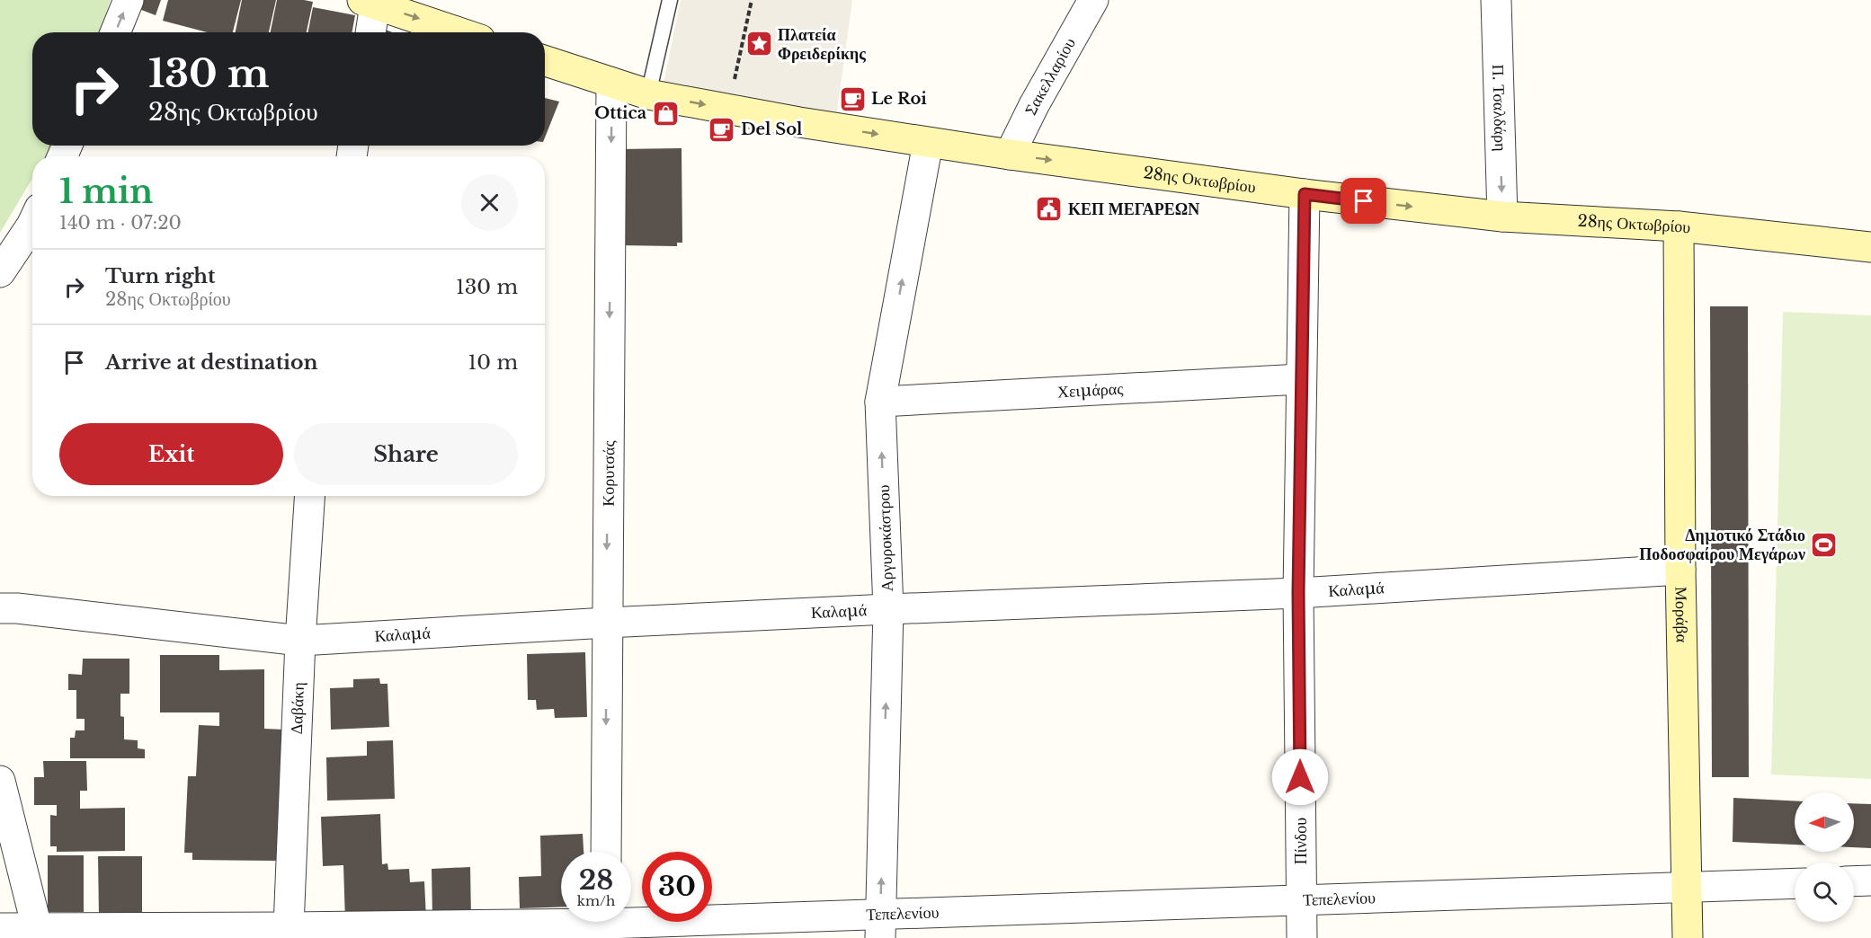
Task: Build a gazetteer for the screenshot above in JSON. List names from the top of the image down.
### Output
{
  "streets": {
    "street": [
      "Σακελλαρίου",
      "Π. Τσαλδάρη",
      "28ης Οκτωβρίου",
      "Χειμάρας",
      "Κορυτσάς",
      "Αργυροκάστρου",
      "Καλαμά",
      "Μοράβα",
      "Δαβάκη",
      "Πίνδου",
      "Τεπελενίου"
    ]
  },
  "crossings": [
    ["Σακελλαρίου", "28ης Οκτωβρίου"],
    ["Π. Τσαλδάρη", "28ης Οκτωβρίου"],
    ["28ης Οκτωβρίου", "Κορυτσάς"],
    ["28ης Οκτωβρίου", "Αργυροκάστρου"],
    ["28ης Οκτωβρίου", "Μοράβα"],
    ["28ης Οκτωβρίου", "Πίνδου"],
    ["Χειμάρας", "Αργυροκάστρου"],
    ["Χειμάρας", "Πίνδου"],
    ["Κορυτσάς", "Καλαμά"],
    ["Αργυροκάστρου", "Καλαμά"],
    ["Αργυροκάστρου", "Τεπελενίου"],
    ["Καλαμά", "Μοράβα"],
    ["Καλαμά", "Δαβάκη"],
    ["Καλαμά", "Πίνδου"],
    ["Μοράβα", "Τεπελενίου"],
    ["Δαβάκη", "Τεπελενίου"],
    ["Πίνδου", "Τεπελενίου"]
  ],
  "one_way": [
    "Π. Τσαλδάρη",
    "28ης Οκτωβρίου",
    "Κορυτσάς",
    "Αργυροκάστρου"
  ],
  "places": {
    "place": ["Πλατεία Φρειδερίκης"],
    "cafe": ["Le Roi", "Del Sol"],
    "shop": ["Ottica"],
    "public building": ["ΚΕΠ ΜΕΓΑΡΕΩΝ"],
    "sports": ["Δημοτικό Στάδιο Ποδοσφαίρου Μεγάρων"]
  },
  "north": "left",
  "page": {
    "turn": ["130 m", "28ης Οκτωβρίου"],
    "heading": ["1 min", "140 m · 07:20"],
    "list": [
      {
        "name": "Turn right",
        "note": "28ης Οκτωβρίου",
        "value": "130 m"
      },
      {
        "name": "Arrive at destination",
        "value": "10 m"
      }
    ],
    "buttons": ["Exit", "Share"],
    "speed": "28 km/h",
    "limit": "30"
  }
}
